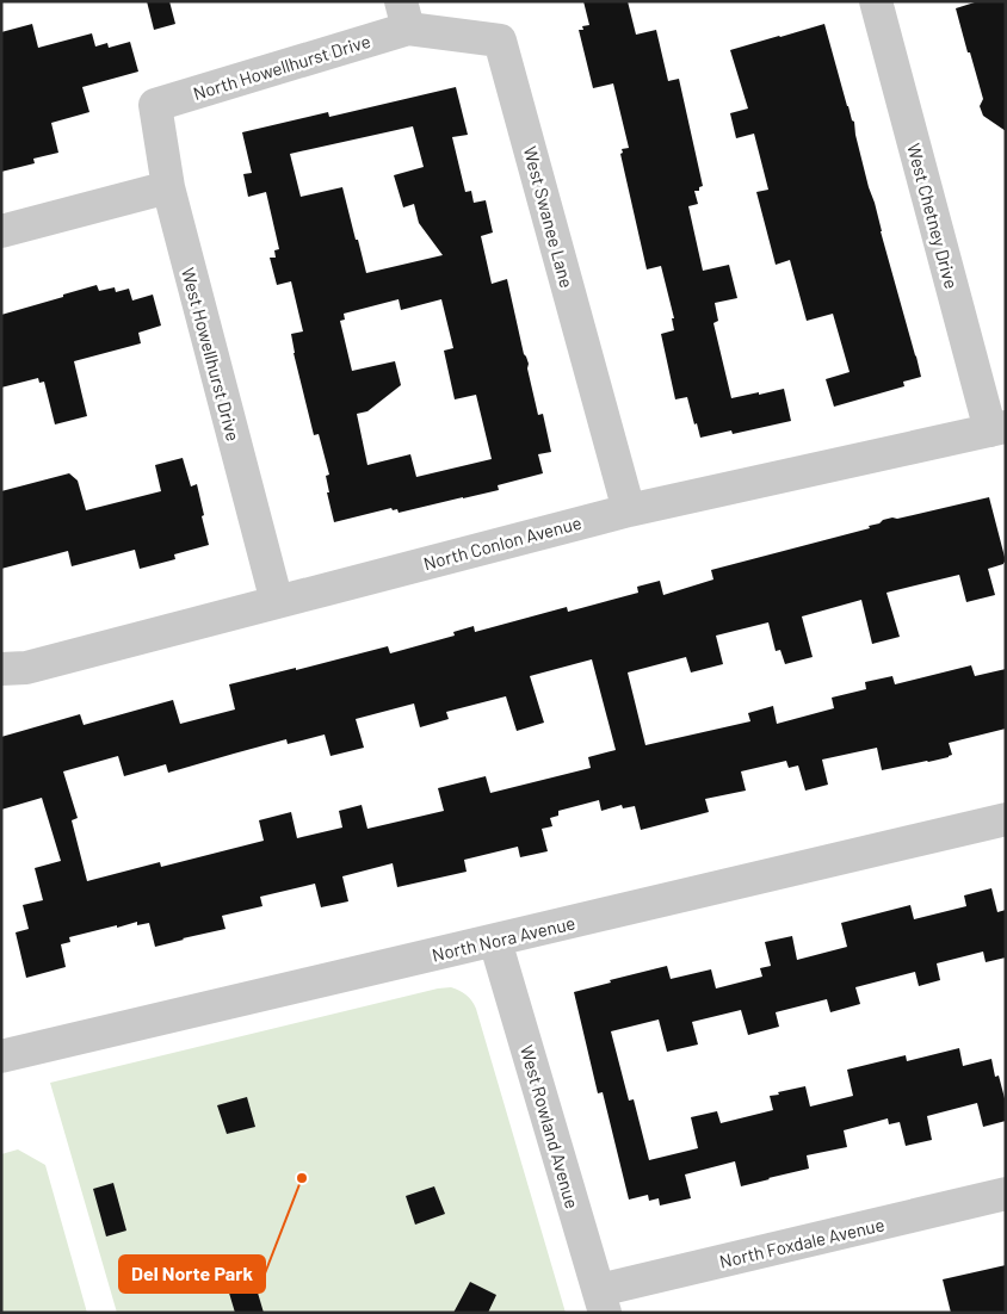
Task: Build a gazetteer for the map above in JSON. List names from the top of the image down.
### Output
{
  "streets": {
    "street": [
      "North Howellhurst Drive",
      "West Chetney Drive",
      "West Swanee Lane",
      "West Howellhurst Drive",
      "North Conlon Avenue",
      "North Nora Avenue",
      "West Rowland Avenue",
      "North Foxdale Avenue"
    ]
  },
  "crossings": [
    ["North Howellhurst Drive", "West Swanee Lane"],
    ["North Howellhurst Drive", "West Howellhurst Drive"],
    ["West Chetney Drive", "North Conlon Avenue"],
    ["West Swanee Lane", "North Conlon Avenue"],
    ["West Howellhurst Drive", "North Conlon Avenue"],
    ["North Nora Avenue", "West Rowland Avenue"],
    ["West Rowland Avenue", "North Foxdale Avenue"]
  ],
  "places": ["Del Norte Park"]
}
